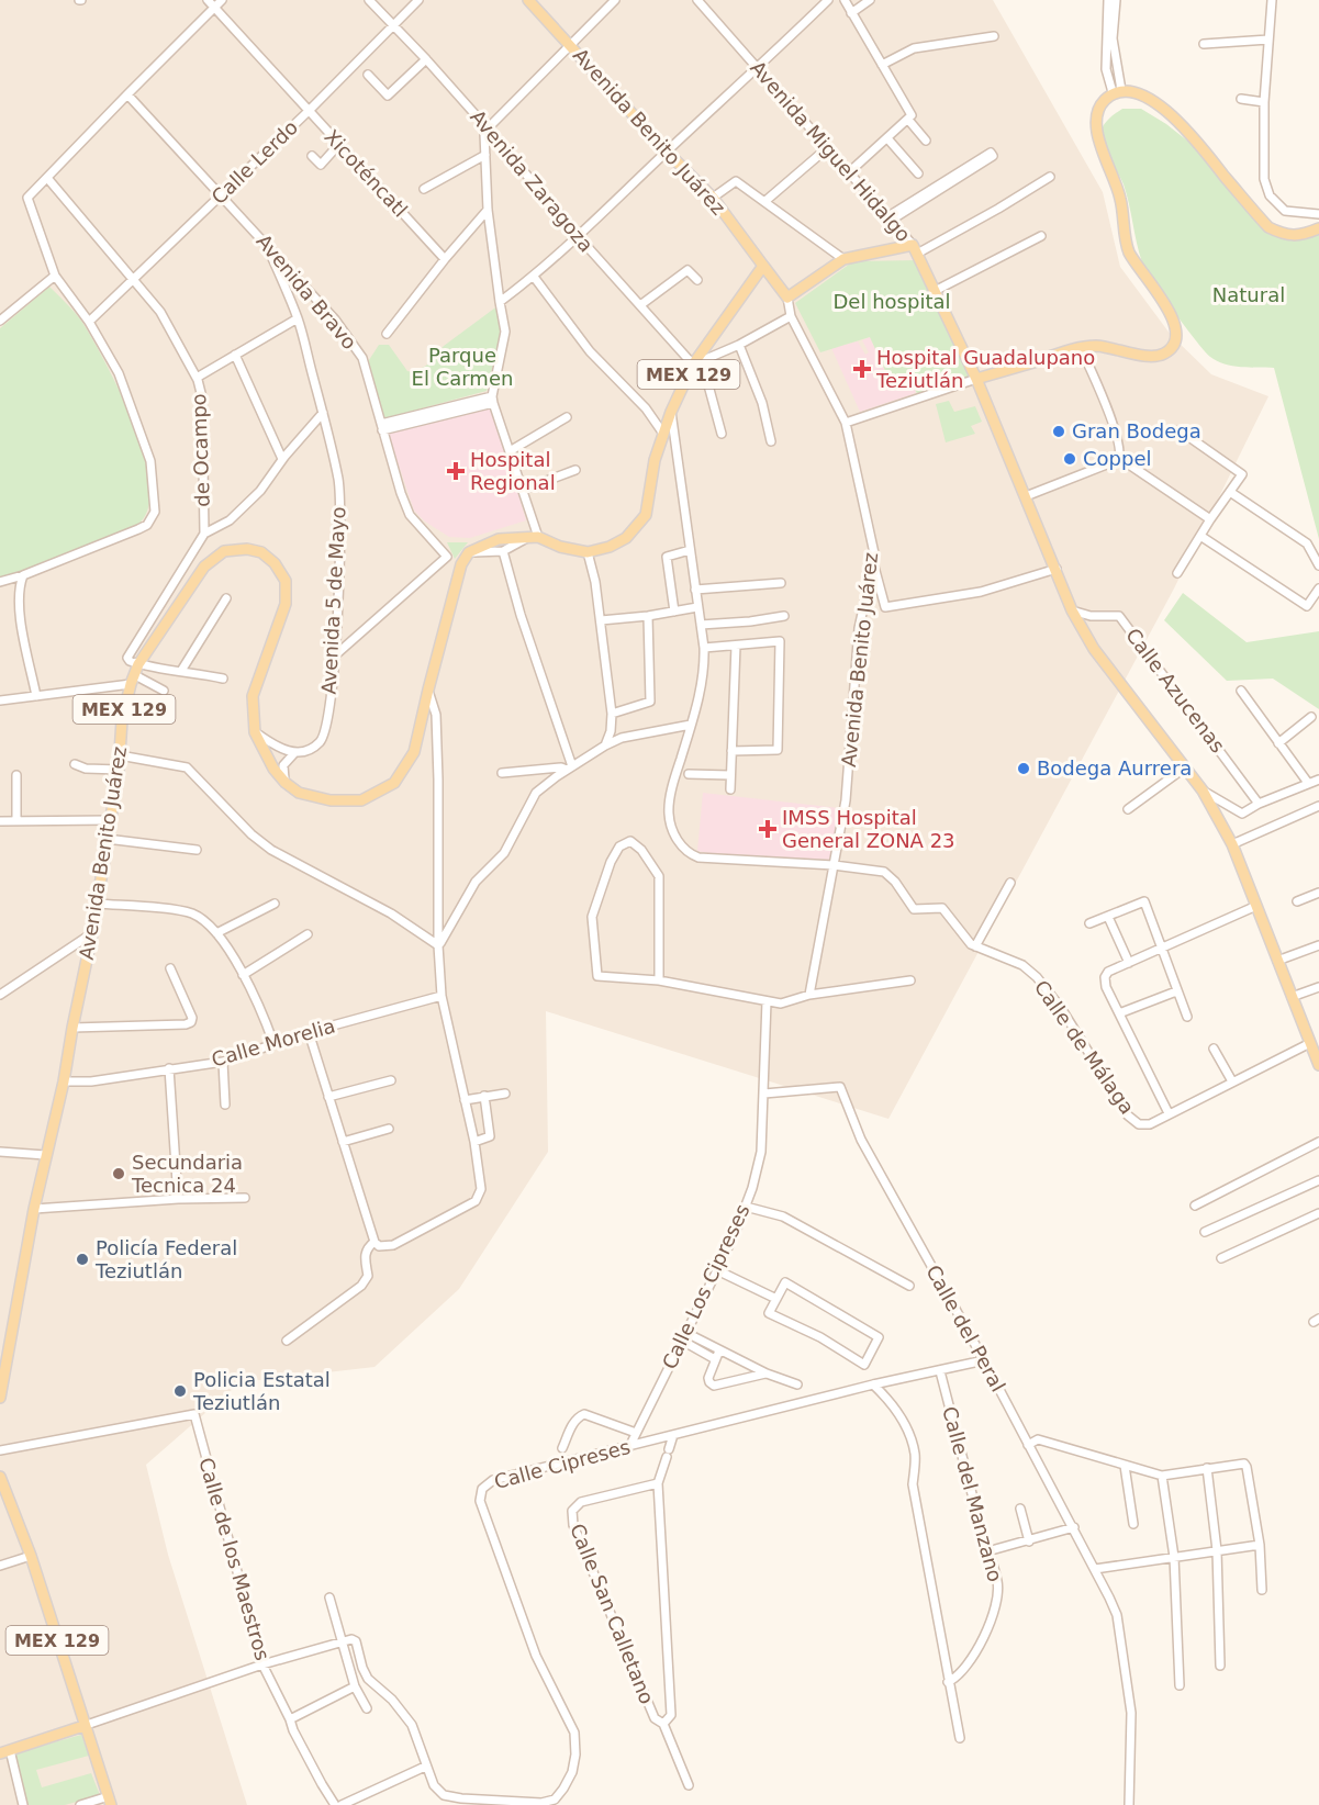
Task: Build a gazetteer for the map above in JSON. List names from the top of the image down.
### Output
{
  "streets": {
    "main road": ["Avenida Benito Juárez", "Avenida Miguel Hidalgo", "MEX 129"],
    "street": [
      "Calle Lerdo",
      "Xicoténcatl",
      "Avenida Zaragoza",
      "Avenida Bravo",
      "de Ocampo",
      "Avenida 5 de Mayo",
      "Calle Azucenas",
      "Calle Morelia",
      "Calle de Málaga",
      "Calle Los Cipreses",
      "Calle del Peral",
      "Calle Cipreses",
      "Calle del Manzano",
      "Calle de los Maestros",
      "Calle San Calletano"
    ]
  },
  "crossings": [
    ["Avenida Benito Juárez", "MEX 129"],
    ["Avenida Benito Juárez", "de Ocampo"],
    ["Avenida Benito Juárez", "Calle Morelia"],
    ["Avenida Benito Juárez", "Calle de Málaga"],
    ["Avenida Miguel Hidalgo", "Calle Azucenas"],
    ["Calle Lerdo", "Xicoténcatl"],
    ["Calle Lerdo", "Avenida Zaragoza"],
    ["Calle Lerdo", "Avenida Bravo"],
    ["Calle Lerdo", "de Ocampo"],
    ["Avenida Zaragoza", "MEX 129"],
    ["Avenida Bravo", "Avenida 5 de Mayo"],
    ["Calle Los Cipreses", "Calle del Peral"],
    ["Calle Los Cipreses", "Calle Cipreses"],
    ["Calle del Peral", "Calle Cipreses"],
    ["Calle Cipreses", "Calle del Manzano"]
  ],
  "parks": ["Natural", "Del hospital", "Parque El Carmen"],
  "places": {
    "health": ["Hospital Guadalupano Teziutlán", "Hospital Regional", "IMSS Hospital General ZONA 23"],
    "other": [
      "Gran Bodega",
      "Coppel",
      "Bodega Aurrera",
      "Secundaria Tecnica 24",
      "Policía Federal Teziutlán",
      "Policia Estatal Teziutlán"
    ]
  }
}
